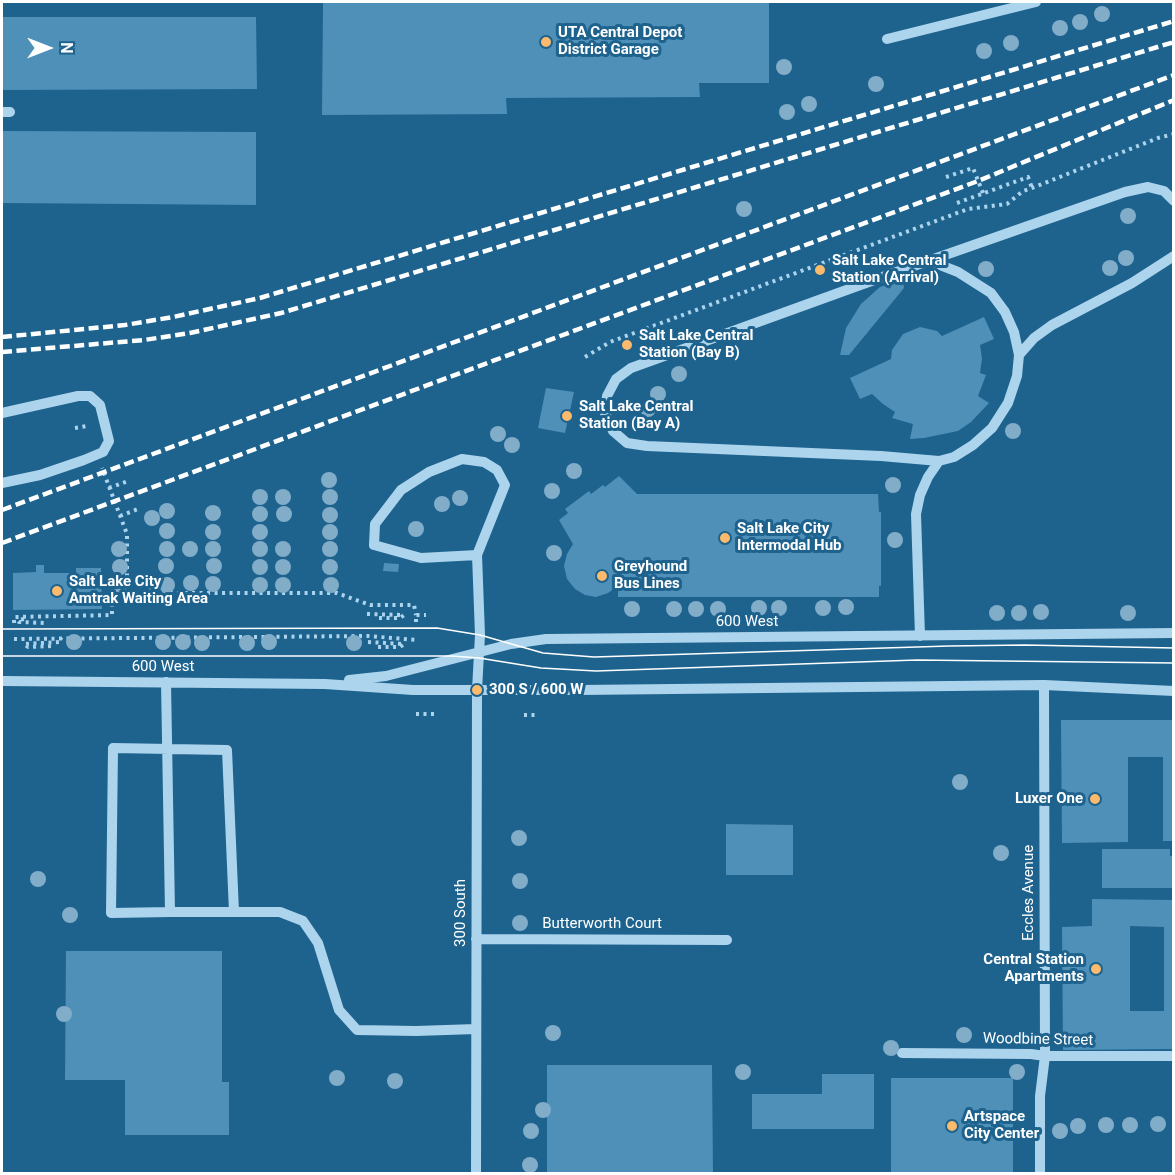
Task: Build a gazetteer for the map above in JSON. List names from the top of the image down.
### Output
{
  "streets": {
    "street": [
      "600 West",
      "Eccles Avenue",
      "300 South",
      "Butterworth Court",
      "Woodbine Street"
    ]
  },
  "crossings": [
    ["600 West", "Eccles Avenue"],
    ["600 West", "300 South"],
    ["Eccles Avenue", "Woodbine Street"],
    ["300 South", "Butterworth Court"]
  ],
  "places": [
    "UTA Central Depot District Garage",
    "Salt Lake Central Station (Arrival)",
    "Salt Lake Central Station (Bay B)",
    "Salt Lake Central Station (Bay A)",
    "Salt Lake City Intermodal Hub",
    "Greyhound Bus Lines",
    "Salt Lake City Amtrak Waiting Area",
    "300 S / 600 W",
    "Luxer One",
    "Central Station Apartments",
    "Artspace City Center"
  ],
  "north": "right"
}
